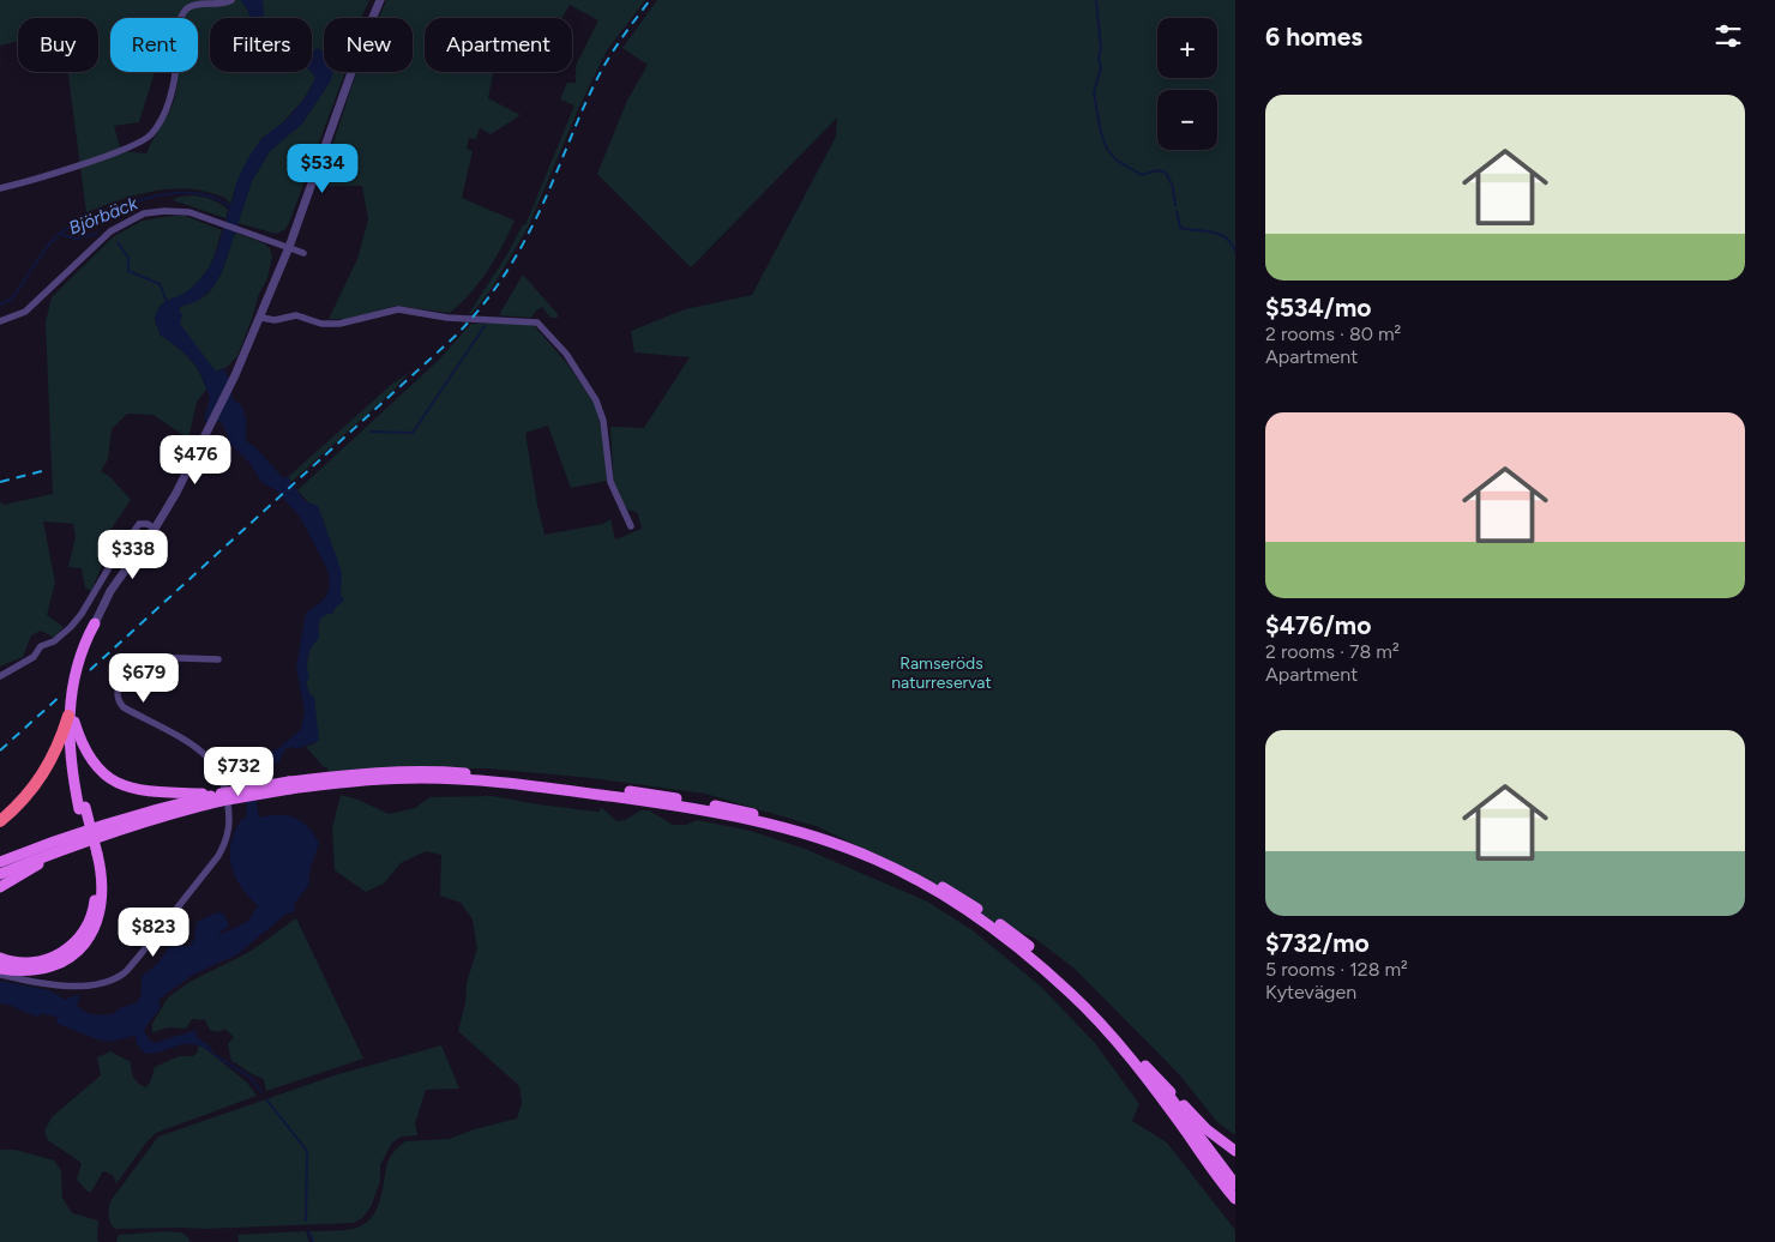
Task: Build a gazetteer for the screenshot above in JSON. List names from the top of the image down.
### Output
{
  "water": ["Björbäck"],
  "parks": ["Ramseröds naturreservat"],
  "page": {
    "heading": "6 homes",
    "map_buttons": ["+", "−"],
    "chip": [
      "Buy",
      "Rent",
      "Filters",
      "New",
      "Apartment"
    ],
    "list": [
      {
        "name": "$534/mo",
        "note": "2 rooms · 80 m² · Apartment"
      },
      {
        "name": "$476/mo",
        "note": "2 rooms · 78 m² · Apartment"
      },
      {
        "name": "$732/mo",
        "note": "5 rooms · 128 m² · Kytevägen"
      }
    ],
    "price": [
      "$534",
      "$476",
      "$338",
      "$679",
      "$732",
      "$823"
    ]
  }
}
